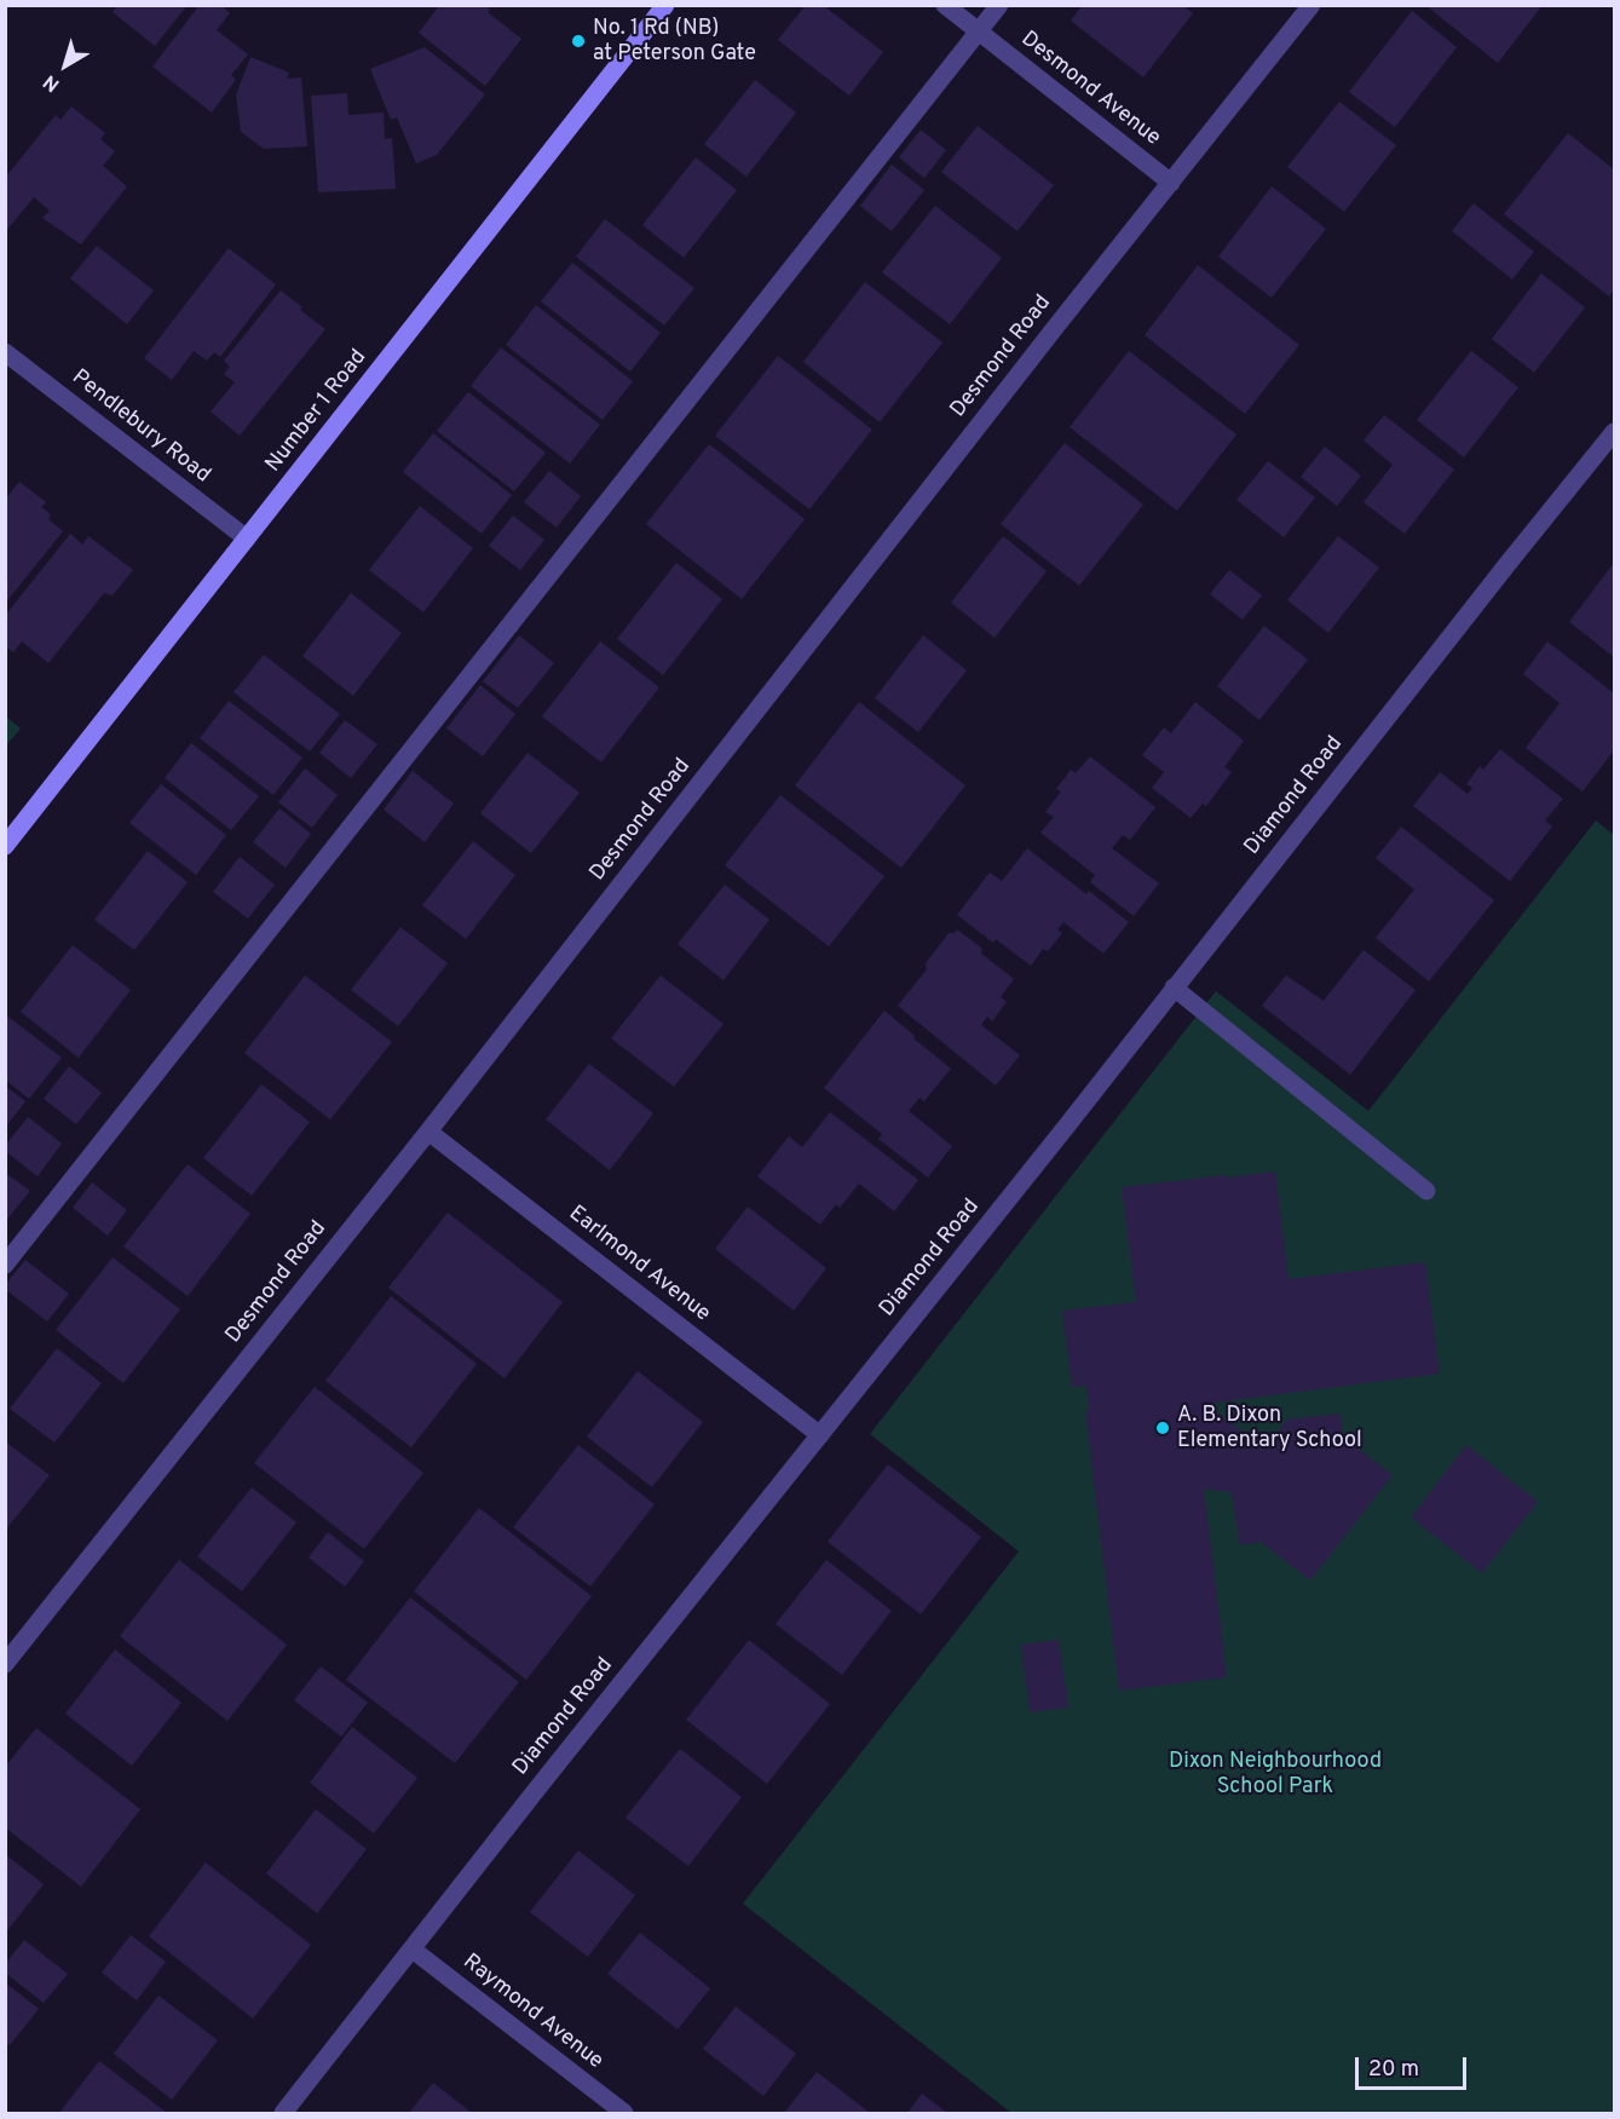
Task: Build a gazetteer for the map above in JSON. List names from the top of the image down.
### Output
{
  "streets": {
    "main road": ["Number 1 Road"],
    "street": [
      "Desmond Avenue",
      "Desmond Road",
      "Pendlebury Road",
      "Diamond Road",
      "Earlmond Avenue",
      "Raymond Avenue"
    ]
  },
  "crossings": [
    ["Desmond Avenue", "Desmond Road"],
    ["Desmond Road", "Earlmond Avenue"],
    ["Number 1 Road", "Pendlebury Road"],
    ["Diamond Road", "Earlmond Avenue"],
    ["Diamond Road", "Raymond Avenue"]
  ],
  "parks": ["Dixon Neighbourhood School Park"],
  "places": ["No. 1 Rd (NB) at Peterson Gate", "A. B. Dixon Elementary School"],
  "scale_bar": "20 m",
  "north": "bottom left"
}
